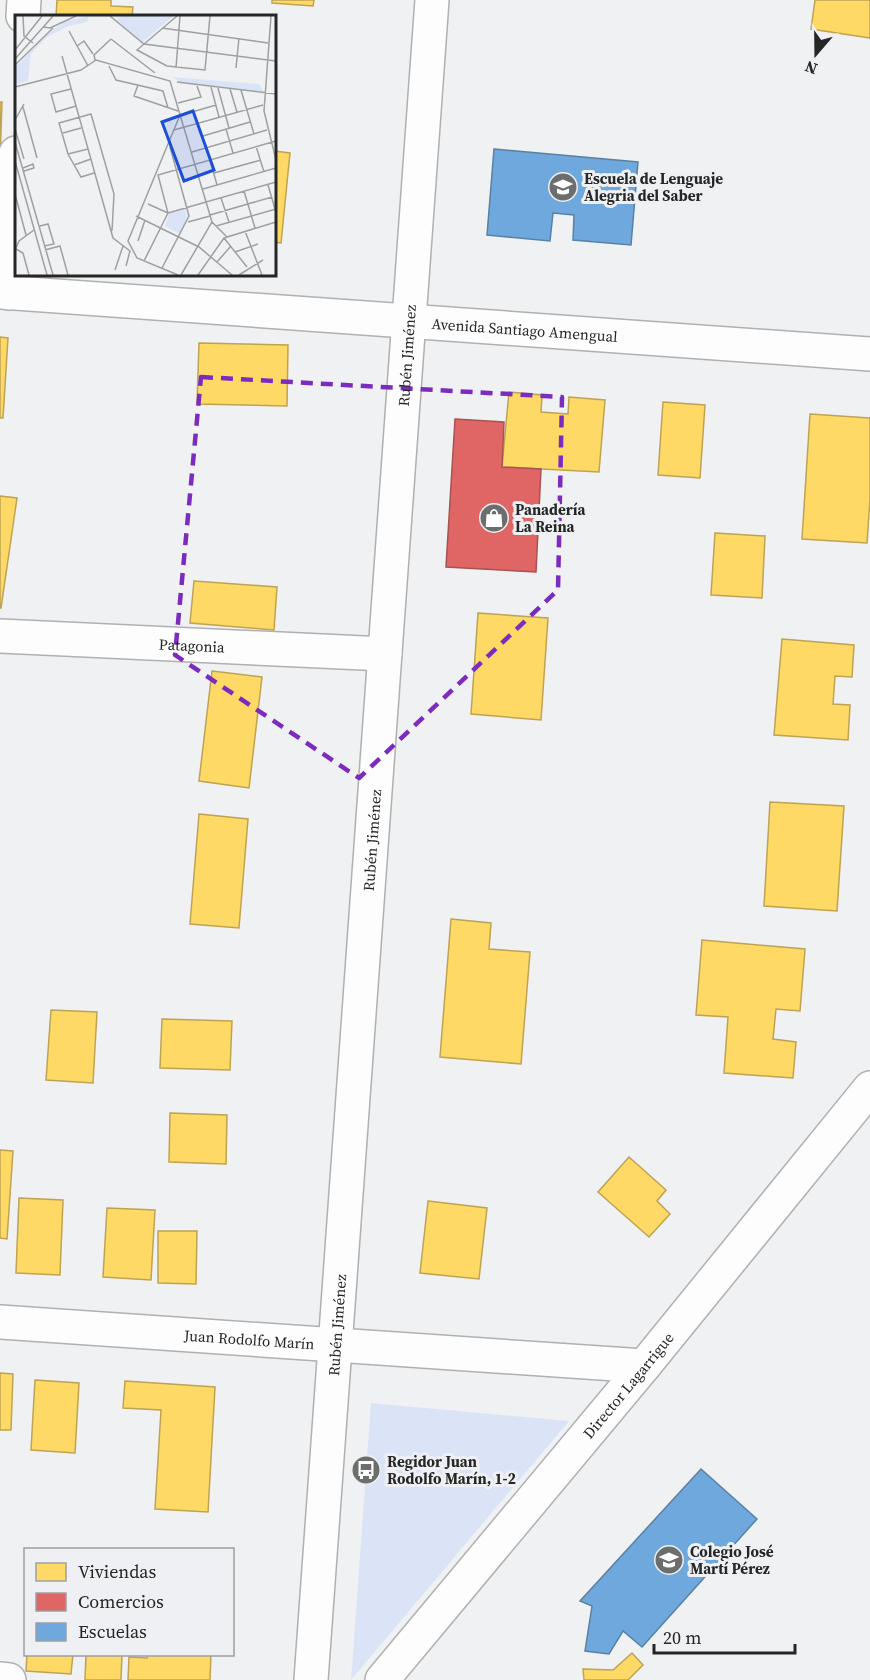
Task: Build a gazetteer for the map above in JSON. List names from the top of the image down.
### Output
{
  "streets": {
    "street": [
      "Avenida Santiago Amengual",
      "Rubén Jiménez",
      "Patagonia",
      "Juan Rodolfo Marín",
      "Director Lagarrigue"
    ]
  },
  "crossings": [
    ["Avenida Santiago Amengual", "Rubén Jiménez"],
    ["Rubén Jiménez", "Patagonia"],
    ["Rubén Jiménez", "Juan Rodolfo Marín"],
    ["Juan Rodolfo Marín", "Director Lagarrigue"]
  ],
  "places": {
    "school or university": ["Escuela de Lenguaje Alegria del Saber", "Colegio José Martí Pérez"],
    "shop": ["Panadería La Reina"],
    "bus stop": ["Regidor Juan Rodolfo Marín, 1-2"]
  },
  "legend": ["Viviendas", "Comercios", "Escuelas"],
  "scale_bar": "20 m",
  "north": "bottom"
}
